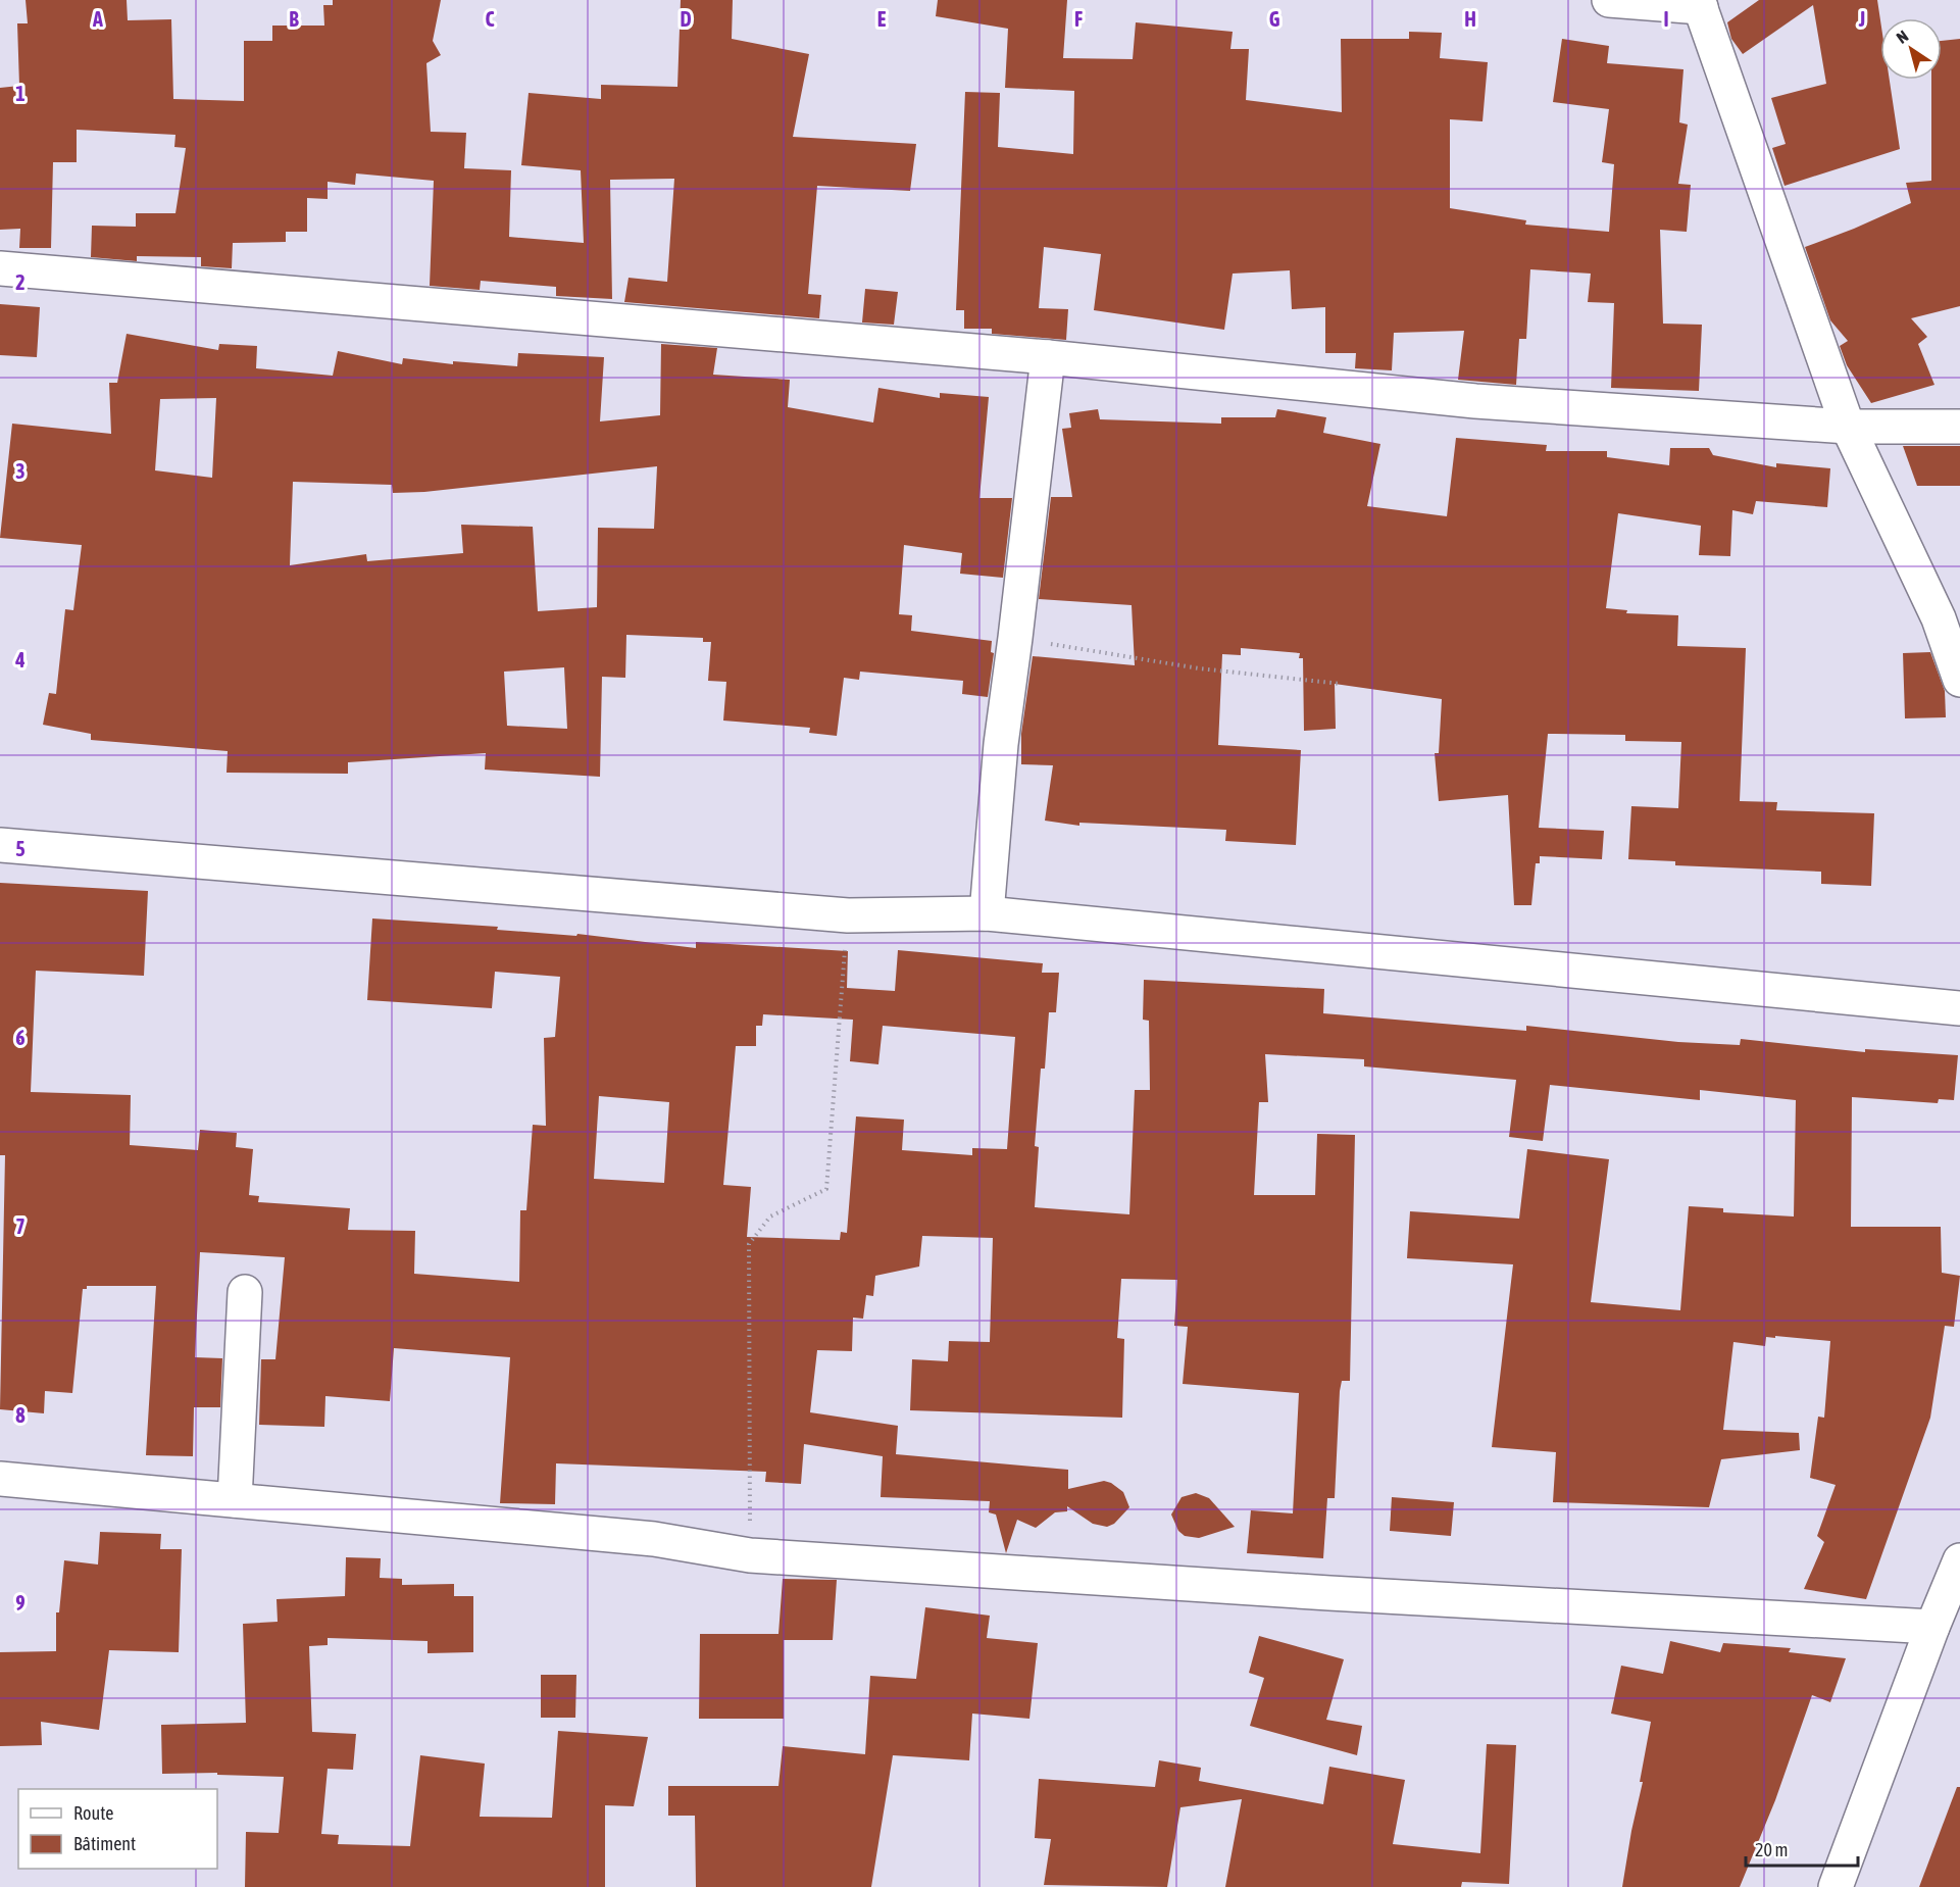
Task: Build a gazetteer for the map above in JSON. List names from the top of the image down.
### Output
{
  "legend": ["Route", "Bâtiment"],
  "scale_bar": "20 m",
  "north": "top left",
  "grid": {
    "columns": [
      "A",
      "B",
      "C",
      "D",
      "E",
      "F",
      "G",
      "H",
      "I",
      "J"
    ],
    "rows": [
      "1",
      "2",
      "3",
      "4",
      "5",
      "6",
      "7",
      "8",
      "9"
    ]
  }
}
